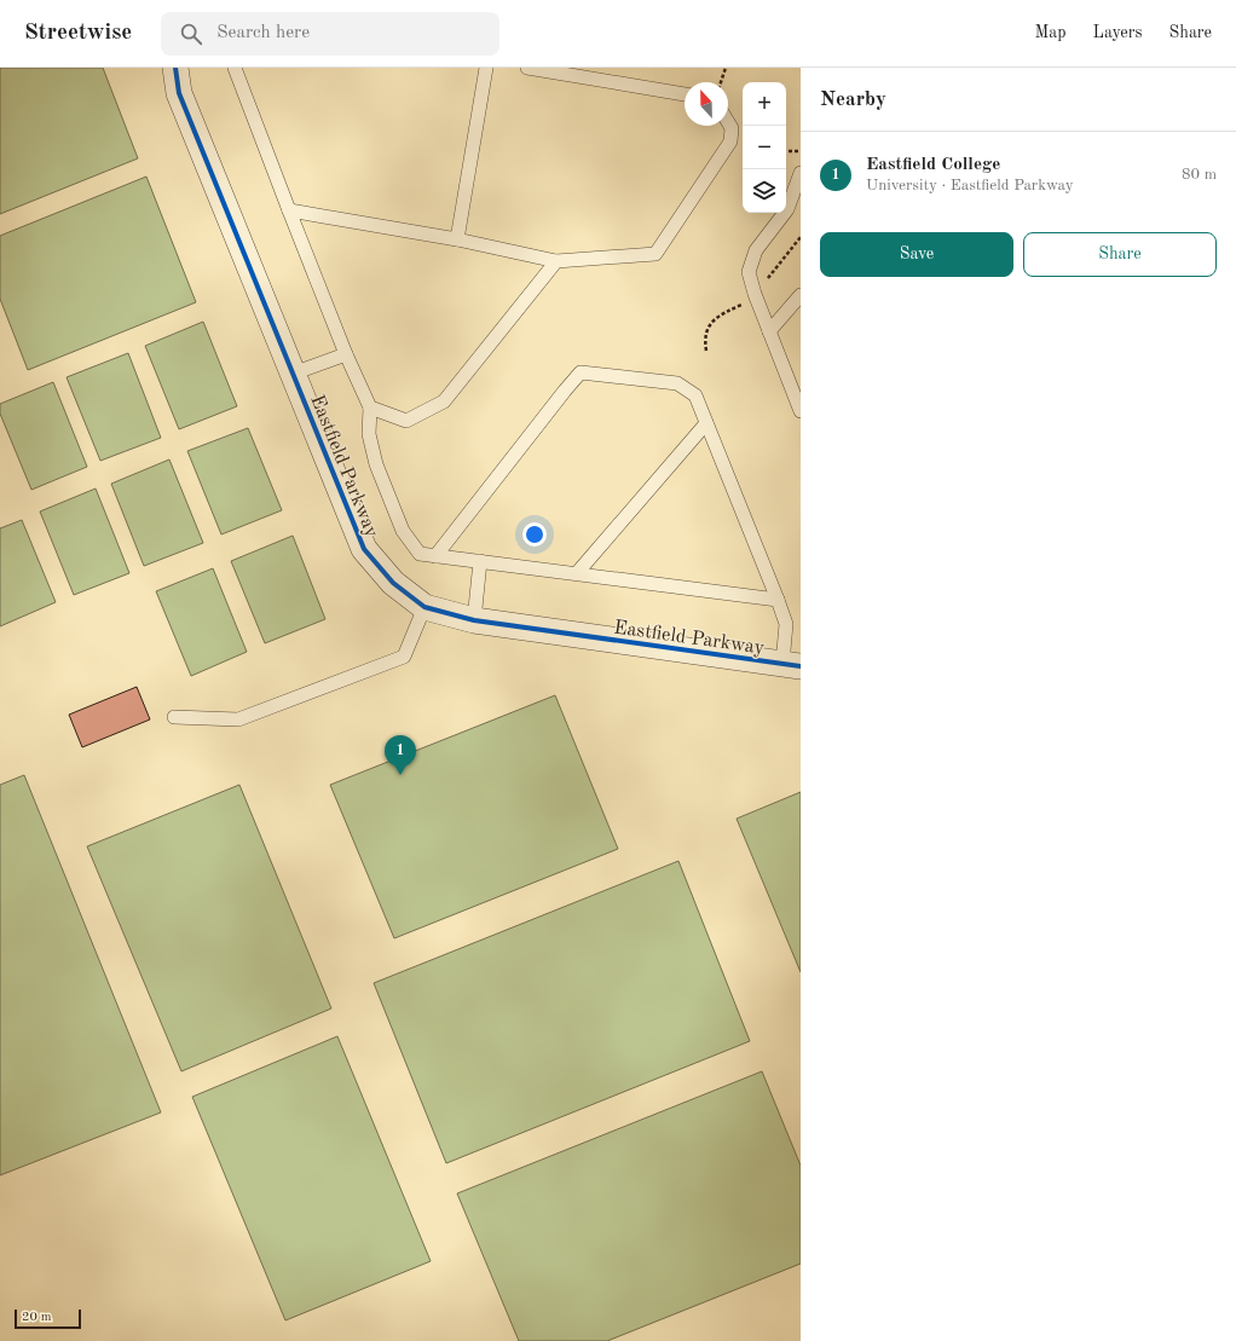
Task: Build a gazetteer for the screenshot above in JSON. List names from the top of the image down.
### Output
{
  "streets": {
    "street": ["Eastfield Parkway"]
  },
  "scale_bar": "20 m",
  "north": "top",
  "page": {
    "header": "Streetwise",
    "search": "Search here",
    "nav": ["Map", "Layers", "Share"],
    "heading": "Nearby",
    "map_buttons": ["+", "−"],
    "list": [
      {
        "mark": "1",
        "name": "Eastfield College",
        "note": "University · Eastfield Parkway",
        "value": "80 m"
      }
    ],
    "buttons": ["Save", "Share"],
    "pins": "1",
    "scale": "20 m"
  }
}
